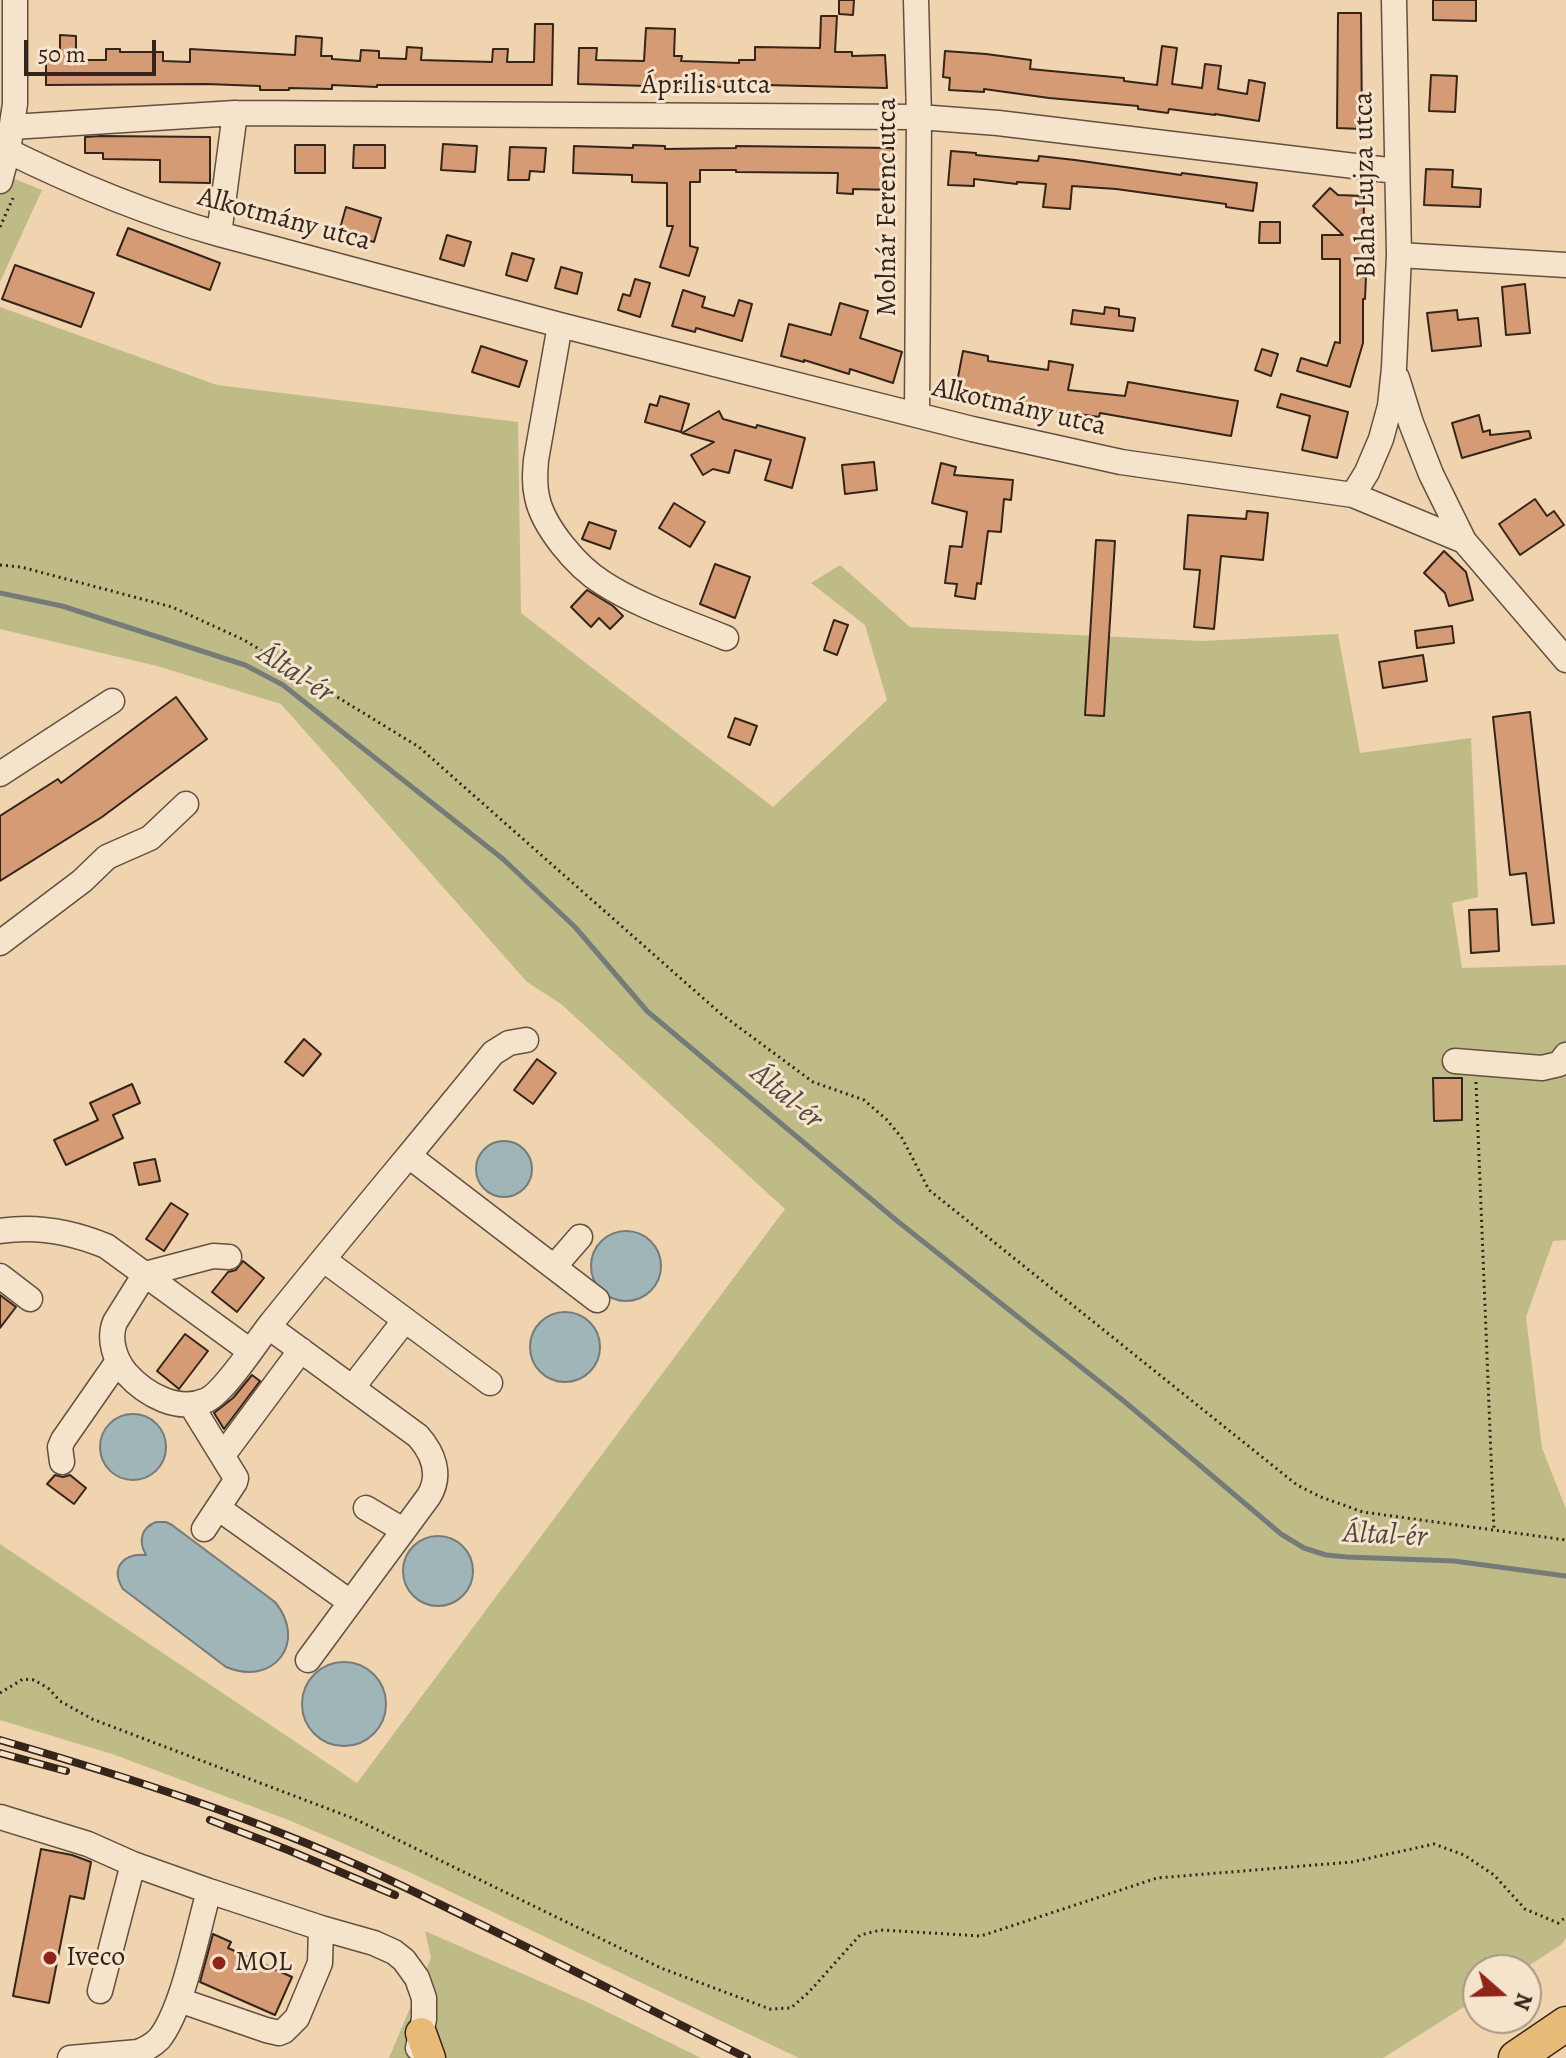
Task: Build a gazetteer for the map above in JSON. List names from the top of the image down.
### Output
{
  "streets": {
    "street": [
      "Április utca",
      "Blaha Lujza utca",
      "Molnár Ferenc utca",
      "Alkotmány utca"
    ]
  },
  "crossings": [
    ["Április utca", "Blaha Lujza utca"],
    ["Április utca", "Molnár Ferenc utca"],
    ["Április utca", "Alkotmány utca"],
    ["Blaha Lujza utca", "Alkotmány utca"],
    ["Molnár Ferenc utca", "Alkotmány utca"]
  ],
  "water": ["Által-ér"],
  "places": ["Iveco", "MOL"],
  "scale_bar": "50 m",
  "north": "right"
}
